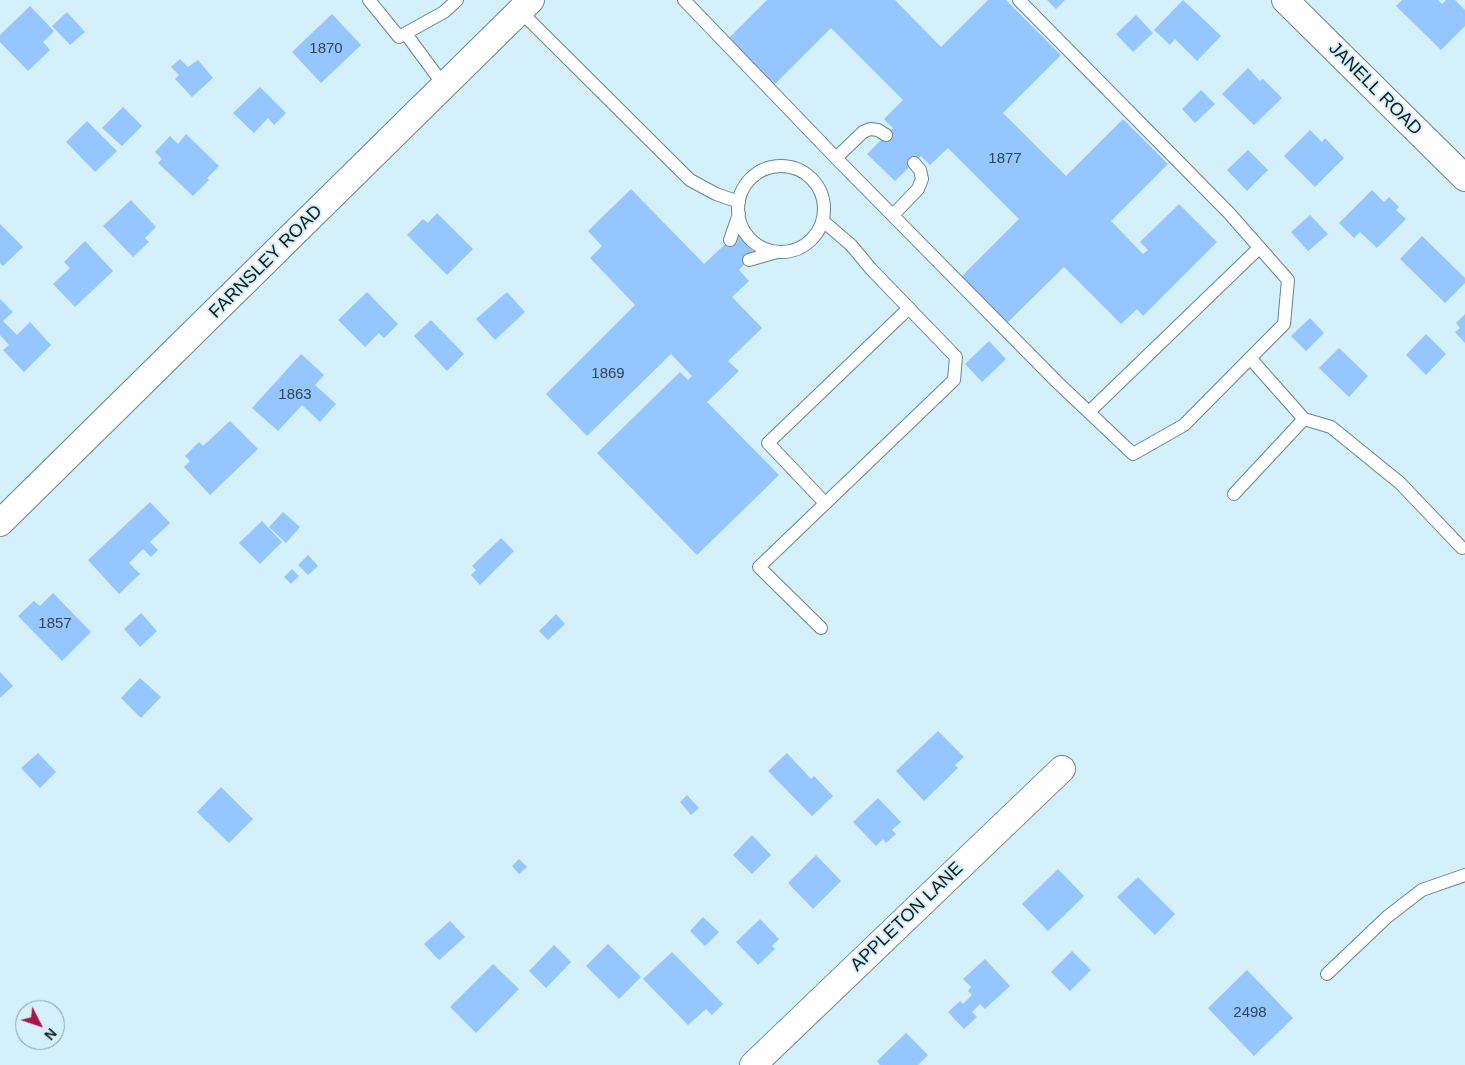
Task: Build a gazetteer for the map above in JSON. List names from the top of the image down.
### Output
{
  "streets": {
    "street": ["JANELL ROAD", "FARNSLEY ROAD", "APPLETON LANE"]
  },
  "house_numbers": [
    "1870",
    "1877",
    "1869",
    "1863",
    "1857",
    "2498"
  ],
  "north": "bottom right"
}
